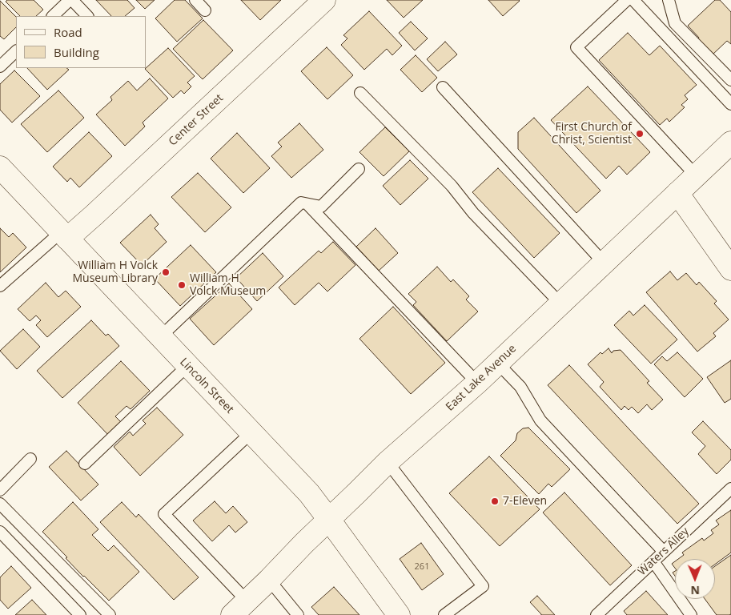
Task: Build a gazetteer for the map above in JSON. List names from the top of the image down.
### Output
{
  "streets": {
    "main road": ["Center Street", "East Lake Avenue", "Lincoln Street"],
    "lane": ["Waters Alley"]
  },
  "crossings": [
    ["Center Street", "Lincoln Street"],
    ["East Lake Avenue", "Lincoln Street"]
  ],
  "places": [
    "First Church of Christ, Scientist",
    "William H Volck Museum Library",
    "William H Volck Museum",
    "7-Eleven"
  ],
  "house_numbers": ["261"],
  "legend": ["Road", "Building"],
  "north": "bottom"
}
